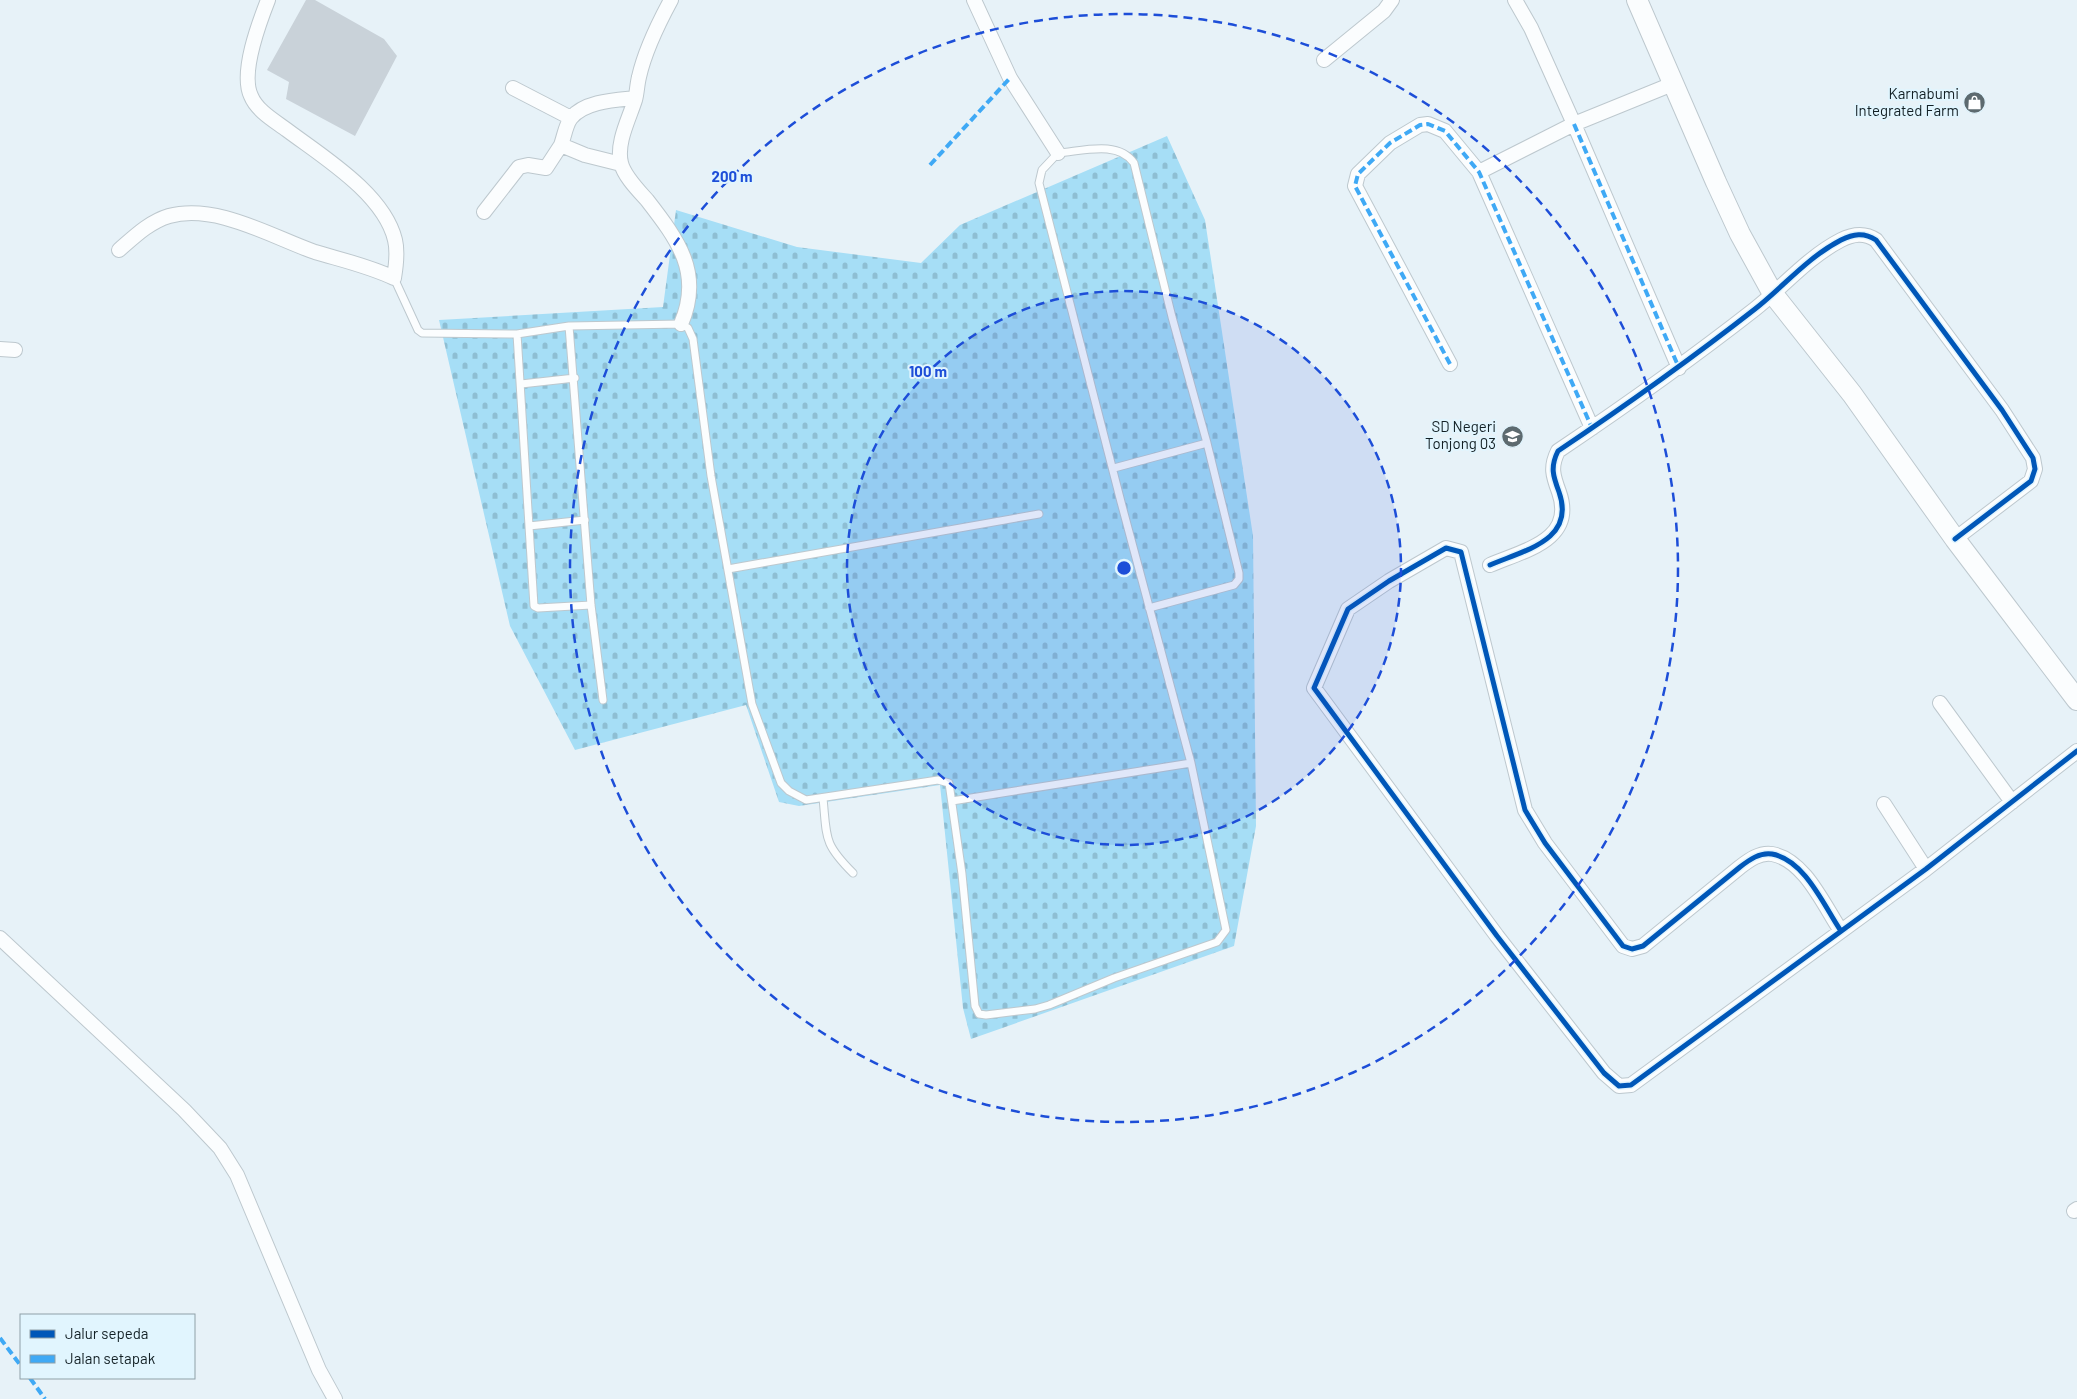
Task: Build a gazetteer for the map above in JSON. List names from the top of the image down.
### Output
{
  "places": {
    "shop": ["Karnabumi Integrated Farm"],
    "school or university": ["SD Negeri Tonjong 03"]
  },
  "legend": ["Jalur sepeda", "Jalan setapak"],
  "rings": ["200 m", "100 m"]
}
